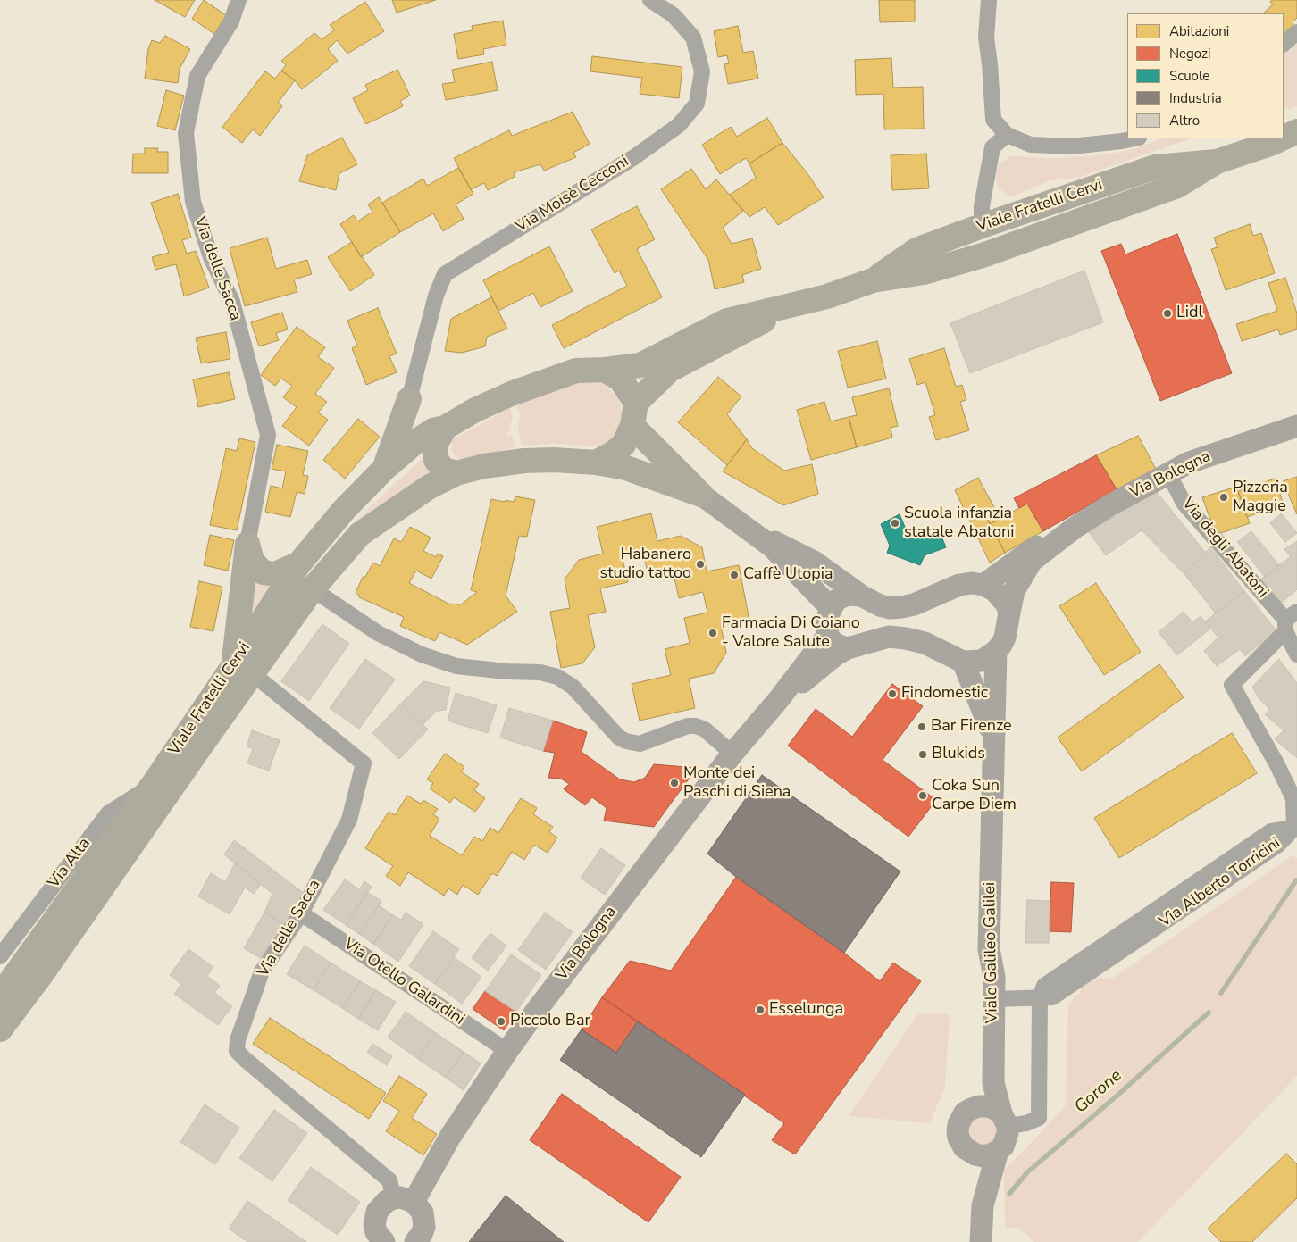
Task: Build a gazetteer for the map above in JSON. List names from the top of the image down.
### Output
{
  "streets": {
    "main road": ["Viale Fratelli Cervi", "Via Bologna", "Viale Galileo Galilei"],
    "street": [
      "Via Moisè Cecconi",
      "Via delle Sacca",
      "Via degli Abatoni",
      "Via Alta",
      "Via Alberto Torricini",
      "Via Otello Galardini"
    ]
  },
  "crossings": [
    ["Viale Fratelli Cervi", "Via delle Sacca"],
    ["Viale Fratelli Cervi", "Via Alta"],
    ["Via delle Sacca", "Via Bologna"],
    ["Via delle Sacca", "Via Otello Galardini"],
    ["Via Bologna", "Via degli Abatoni"],
    ["Via Bologna", "Via Otello Galardini"]
  ],
  "water": ["Gorone"],
  "places": [
    "Lidl",
    "Pizzeria Maggie",
    "Scuola infanzia statale Abatoni",
    "Habanero studio tattoo",
    "Caffè Utopia",
    "Farmacia Di Coiano - Valore Salute",
    "Findomestic",
    "Bar Firenze",
    "Blukids",
    "Monte dei Paschi di Siena",
    "Coka Sun Carpe Diem",
    "Esselunga",
    "Piccolo Bar"
  ],
  "legend": [
    "Abitazioni",
    "Negozi",
    "Scuole",
    "Industria",
    "Altro"
  ]
}
